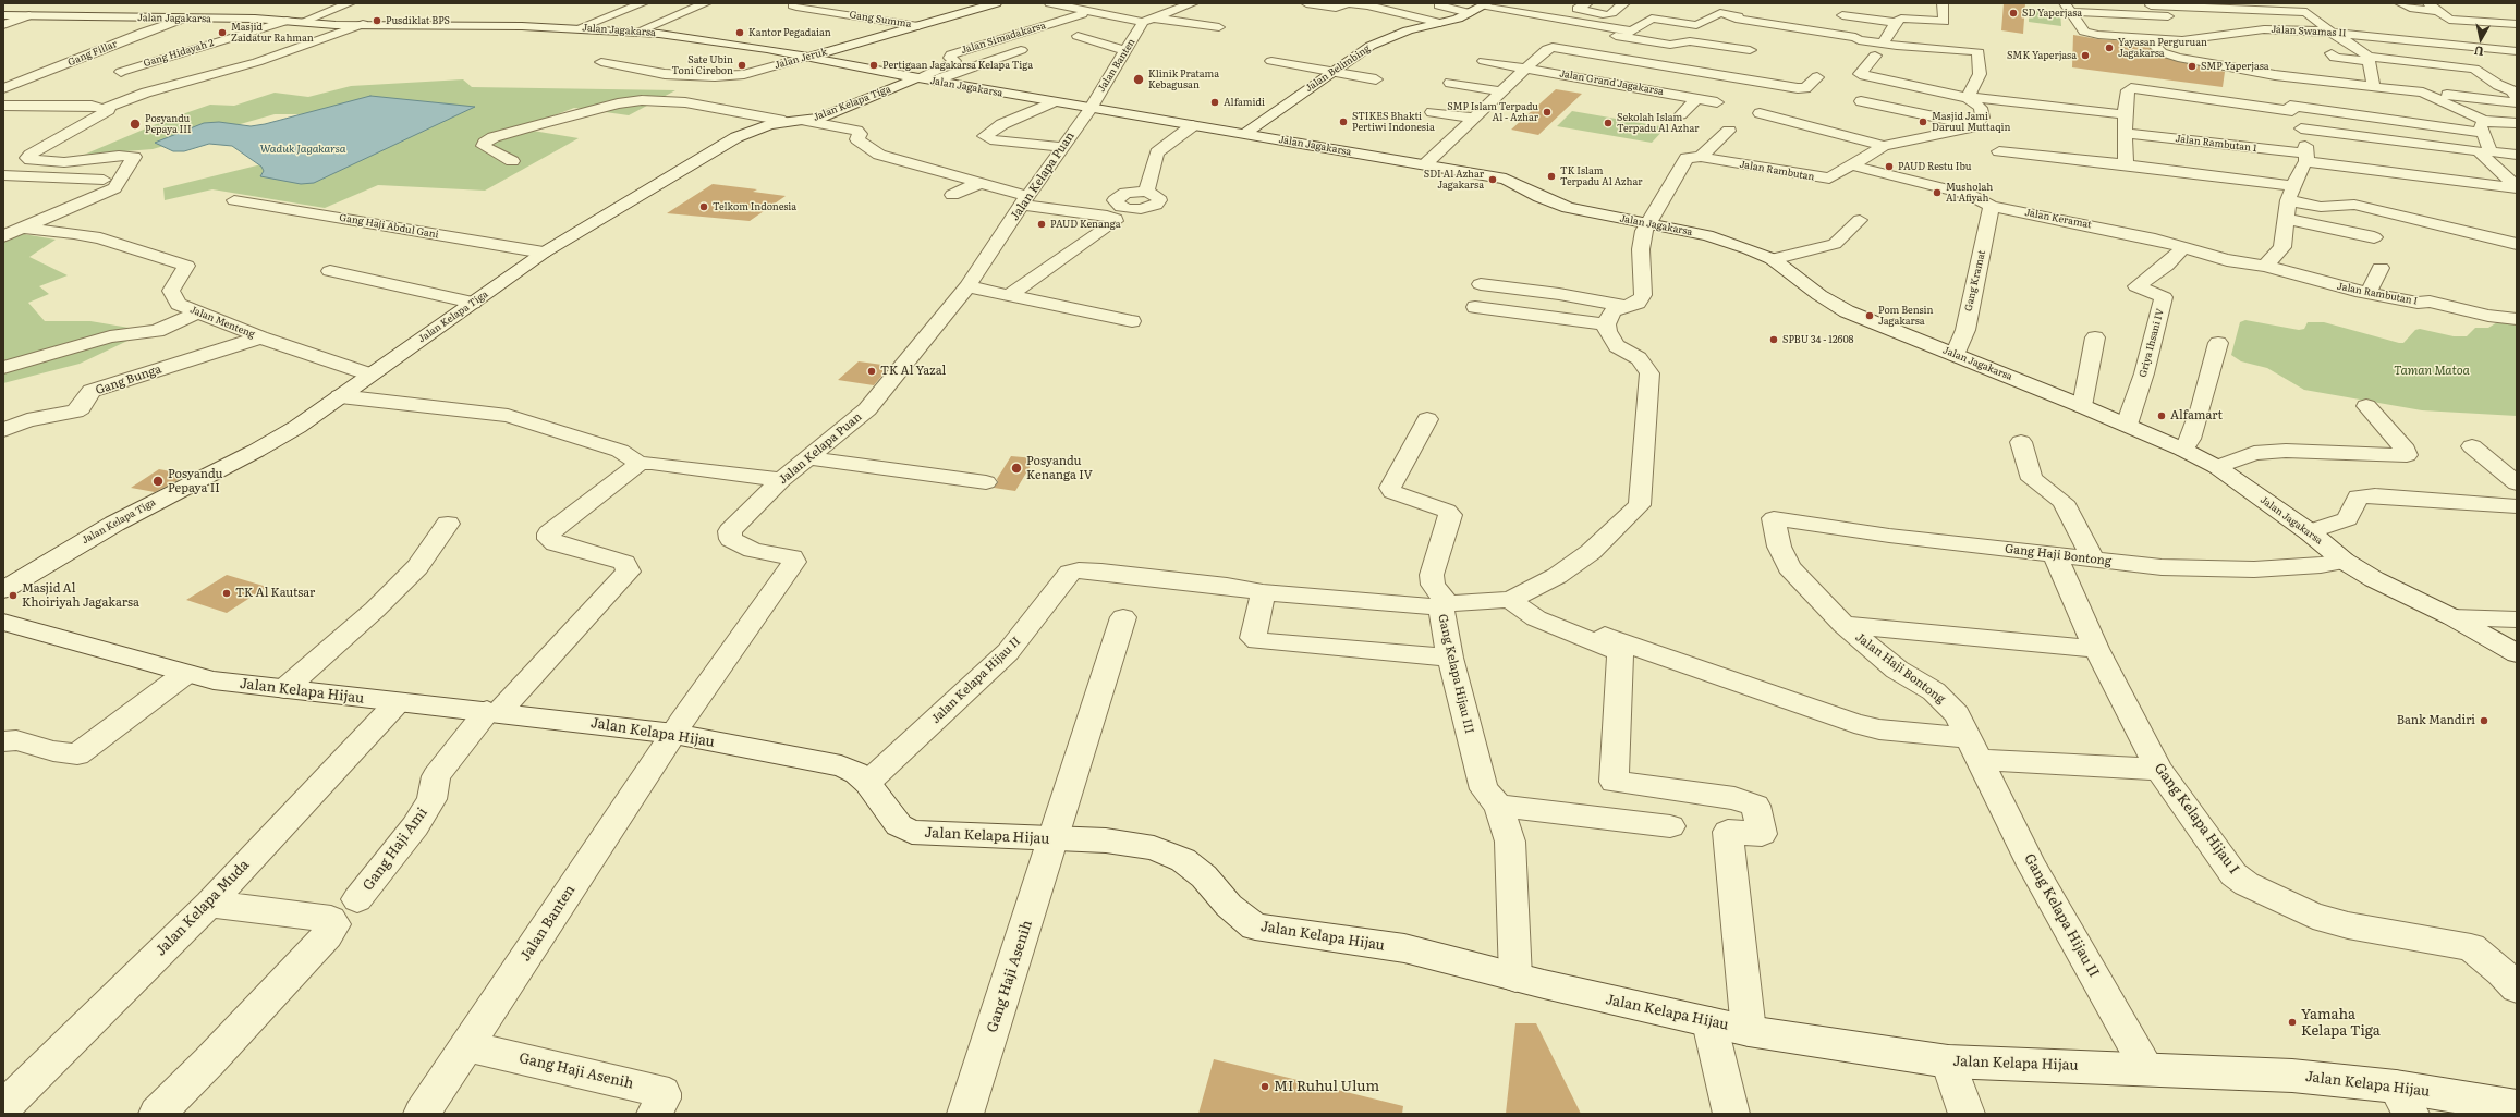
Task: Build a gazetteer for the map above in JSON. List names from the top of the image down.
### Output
{
  "streets": {
    "street": [
      "Jalan Jagakarsa",
      "Gang Summa",
      "Jalan Swamas II",
      "Jalan Simadakarsa",
      "Gang Fillar",
      "Gang Hidayah 2",
      "Jalan Jeruk",
      "Jalan Banten",
      "Jalan Belimbing",
      "Jalan Grand Jagakarsa",
      "Jalan Kelapa Tiga",
      "Jalan Rambutan 1",
      "Jalan Rambutan",
      "Jalan Kelapa Puan",
      "Jalan Keramat",
      "Gang Haji Abdul Gani",
      "Gang Kramat",
      "Jalan Rambutan I",
      "Jalan Menteng",
      "Griya Ihsani IV",
      "Gang Bunga",
      "Gang Haji Bontong",
      "Jalan Haji Bontong",
      "Gang Kelapa Hijau III",
      "Jalan Kelapa Hijau II",
      "Jalan Kelapa Hijau",
      "Gang Kelapa Hijau I",
      "Gang Haji Ami",
      "Jalan Kelapa Muda",
      "Gang Kelapa Hijau II",
      "Gang Haji Asenih"
    ]
  },
  "crossings": [
    ["Jalan Jagakarsa", "Jalan Simadakarsa"],
    ["Jalan Jagakarsa", "Gang Fillar"],
    ["Jalan Jagakarsa", "Gang Hidayah 2"],
    ["Jalan Jagakarsa", "Jalan Jeruk"],
    ["Jalan Jagakarsa", "Jalan Banten"],
    ["Jalan Jagakarsa", "Jalan Belimbing"],
    ["Jalan Jagakarsa", "Jalan Kelapa Tiga"],
    ["Jalan Jagakarsa", "Jalan Kelapa Puan"],
    ["Jalan Jagakarsa", "Gang Kramat"],
    ["Jalan Jagakarsa", "Griya Ihsani IV"],
    ["Jalan Jagakarsa", "Gang Haji Bontong"],
    ["Gang Summa", "Jalan Jeruk"],
    ["Jalan Simadakarsa", "Jalan Kelapa Tiga"],
    ["Jalan Banten", "Jalan Kelapa Puan"],
    ["Jalan Banten", "Jalan Kelapa Hijau"],
    ["Jalan Banten", "Gang Haji Asenih"],
    ["Jalan Kelapa Tiga", "Gang Haji Abdul Gani"],
    ["Jalan Kelapa Tiga", "Jalan Menteng"],
    ["Jalan Rambutan", "Jalan Keramat"],
    ["Jalan Kelapa Puan", "Jalan Kelapa Hijau"],
    ["Jalan Keramat", "Gang Kramat"],
    ["Jalan Keramat", "Jalan Rambutan I"],
    ["Jalan Keramat", "Griya Ihsani IV"],
    ["Jalan Menteng", "Gang Bunga"],
    ["Gang Haji Bontong", "Jalan Haji Bontong"],
    ["Gang Haji Bontong", "Gang Kelapa Hijau I"],
    ["Jalan Haji Bontong", "Gang Kelapa Hijau II"],
    ["Jalan Kelapa Hijau II", "Jalan Kelapa Hijau"],
    ["Jalan Kelapa Hijau", "Gang Haji Ami"],
    ["Jalan Kelapa Hijau", "Jalan Kelapa Muda"],
    ["Jalan Kelapa Hijau", "Gang Kelapa Hijau II"],
    ["Jalan Kelapa Hijau", "Gang Haji Asenih"]
  ],
  "water": ["Waduk Jagakarsa"],
  "parks": ["Taman Matoa"],
  "places": [
    "SD Yaperjasa",
    "Pusdiklat BPS",
    "Masjid Zaidatur Rahman",
    "Kantor Pegadaian",
    "Yayasan Perguruan Jagakarsa",
    "SMK Yaperjasa",
    "Sate Ubin Toni Cirebon",
    "Pertigaan Jagakarsa Kelapa Tiga",
    "SMP Yaperjasa",
    "Klinik Pratama Kebagusan",
    "Alfamidi",
    "SMP Islam Terpadu Al - Azhar",
    "STIKES Bhakti Pertiwi Indonesia",
    "Masjid Jami Daruul Muttaqin",
    "Sekolah Islam Terpadu Al Azhar",
    "Posyandu Pepaya III",
    "PAUD Restu Ibu",
    "TK Islam Terpadu Al Azhar",
    "SDI Al Azhar Jagakarsa",
    "Musholah Al Afiyah",
    "Telkom Indonesia",
    "PAUD Kenanga",
    "Pom Bensin Jagakarsa",
    "SPBU 34 - 12608",
    "TK Al Yazal",
    "Alfamart",
    "Posyandu Kenanga IV",
    "Posyandu Pepaya II",
    "TK Al Kautsar",
    "Masjid Al Khoiriyah Jagakarsa",
    "Bank Mandiri",
    "Yamaha Kelapa Tiga",
    "MI Ruhul Ulum"
  ],
  "north": "bottom"
}
